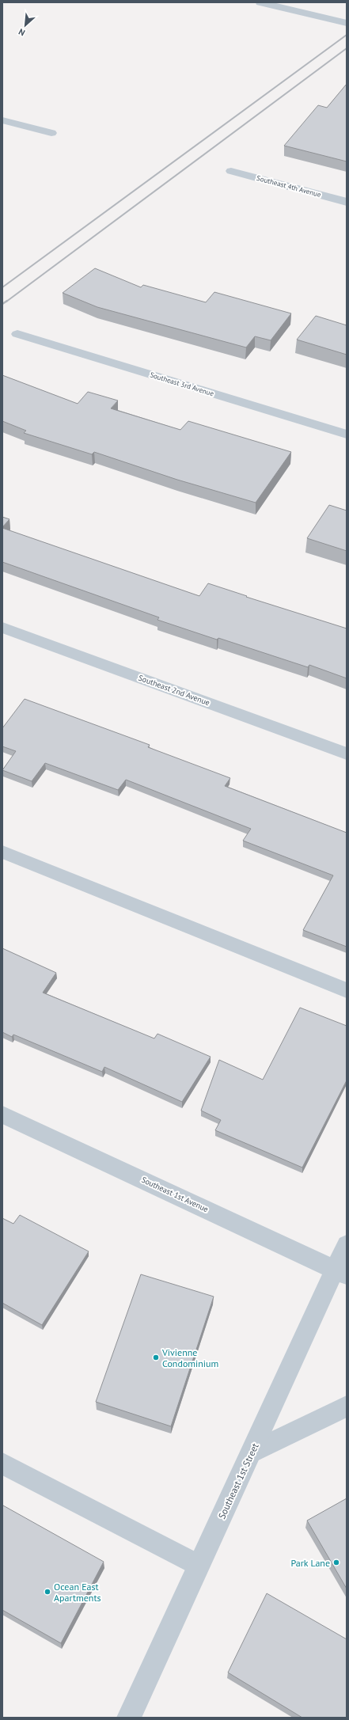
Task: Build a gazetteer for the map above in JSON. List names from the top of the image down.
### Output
{
  "streets": {
    "street": [
      "Southeast 4th Avenue",
      "Southeast 3rd Avenue",
      "Southeast 2nd Avenue",
      "Southeast 1st Avenue",
      "Southeast 1st Street"
    ]
  },
  "crossings": [
    ["Southeast 1st Avenue", "Southeast 1st Street"]
  ],
  "places": ["Vivienne Condominium", "Park Lane", "Ocean East Apartments"],
  "north": "bottom left"
}
